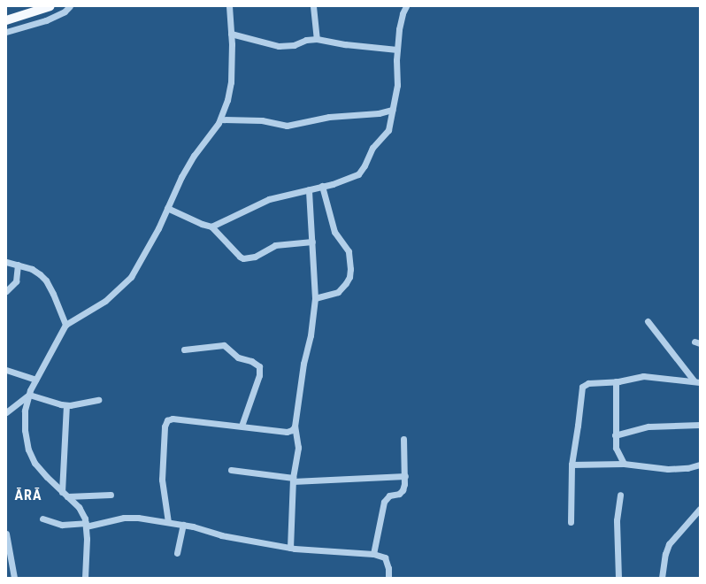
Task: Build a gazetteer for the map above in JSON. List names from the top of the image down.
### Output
{
  "districts": ["ĀRĀ"]
}
